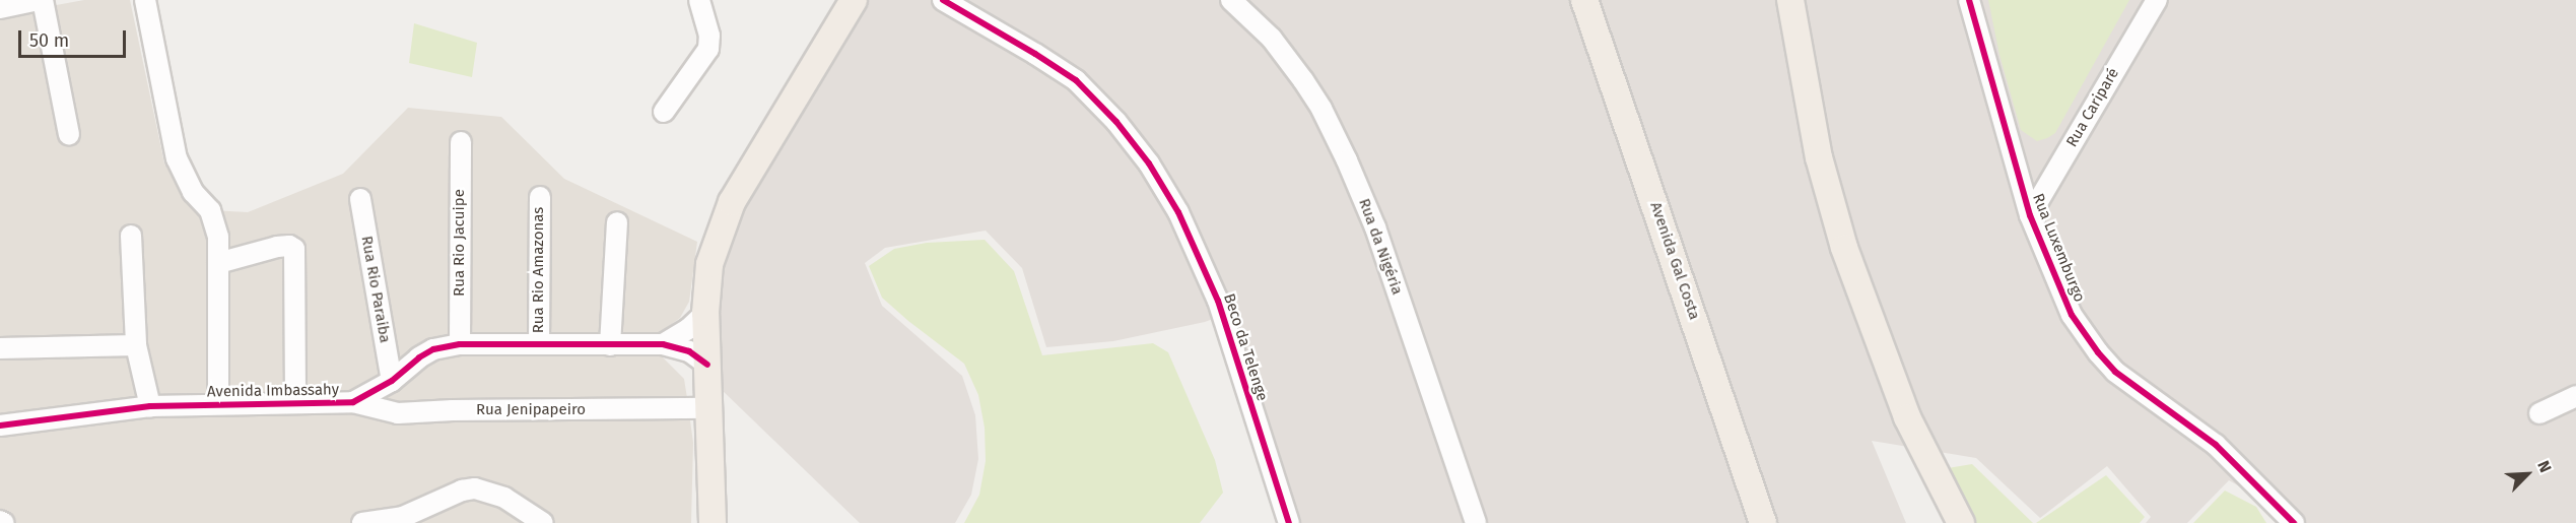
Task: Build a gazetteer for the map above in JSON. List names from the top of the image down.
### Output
{
  "streets": {
    "main road": ["Avenida Gal Costa"],
    "street": [
      "Rua Cariparé",
      "Rua Rio Jacuipe",
      "Rua da Nigéria",
      "Rua Luxemburgo",
      "Rua Rio Amazonas",
      "Rua Rio Paraiba",
      "Beco da Telenge",
      "Avenida Imbassahy",
      "Rua Jenipapeiro"
    ]
  },
  "crossings": [
    ["Rua Cariparé", "Rua Luxemburgo"],
    ["Rua Rio Jacuipe", "Avenida Imbassahy"],
    ["Rua Rio Amazonas", "Avenida Imbassahy"],
    ["Rua Rio Paraiba", "Avenida Imbassahy"],
    ["Avenida Imbassahy", "Rua Jenipapeiro"]
  ],
  "scale_bar": "50 m",
  "north": "top right"
}
